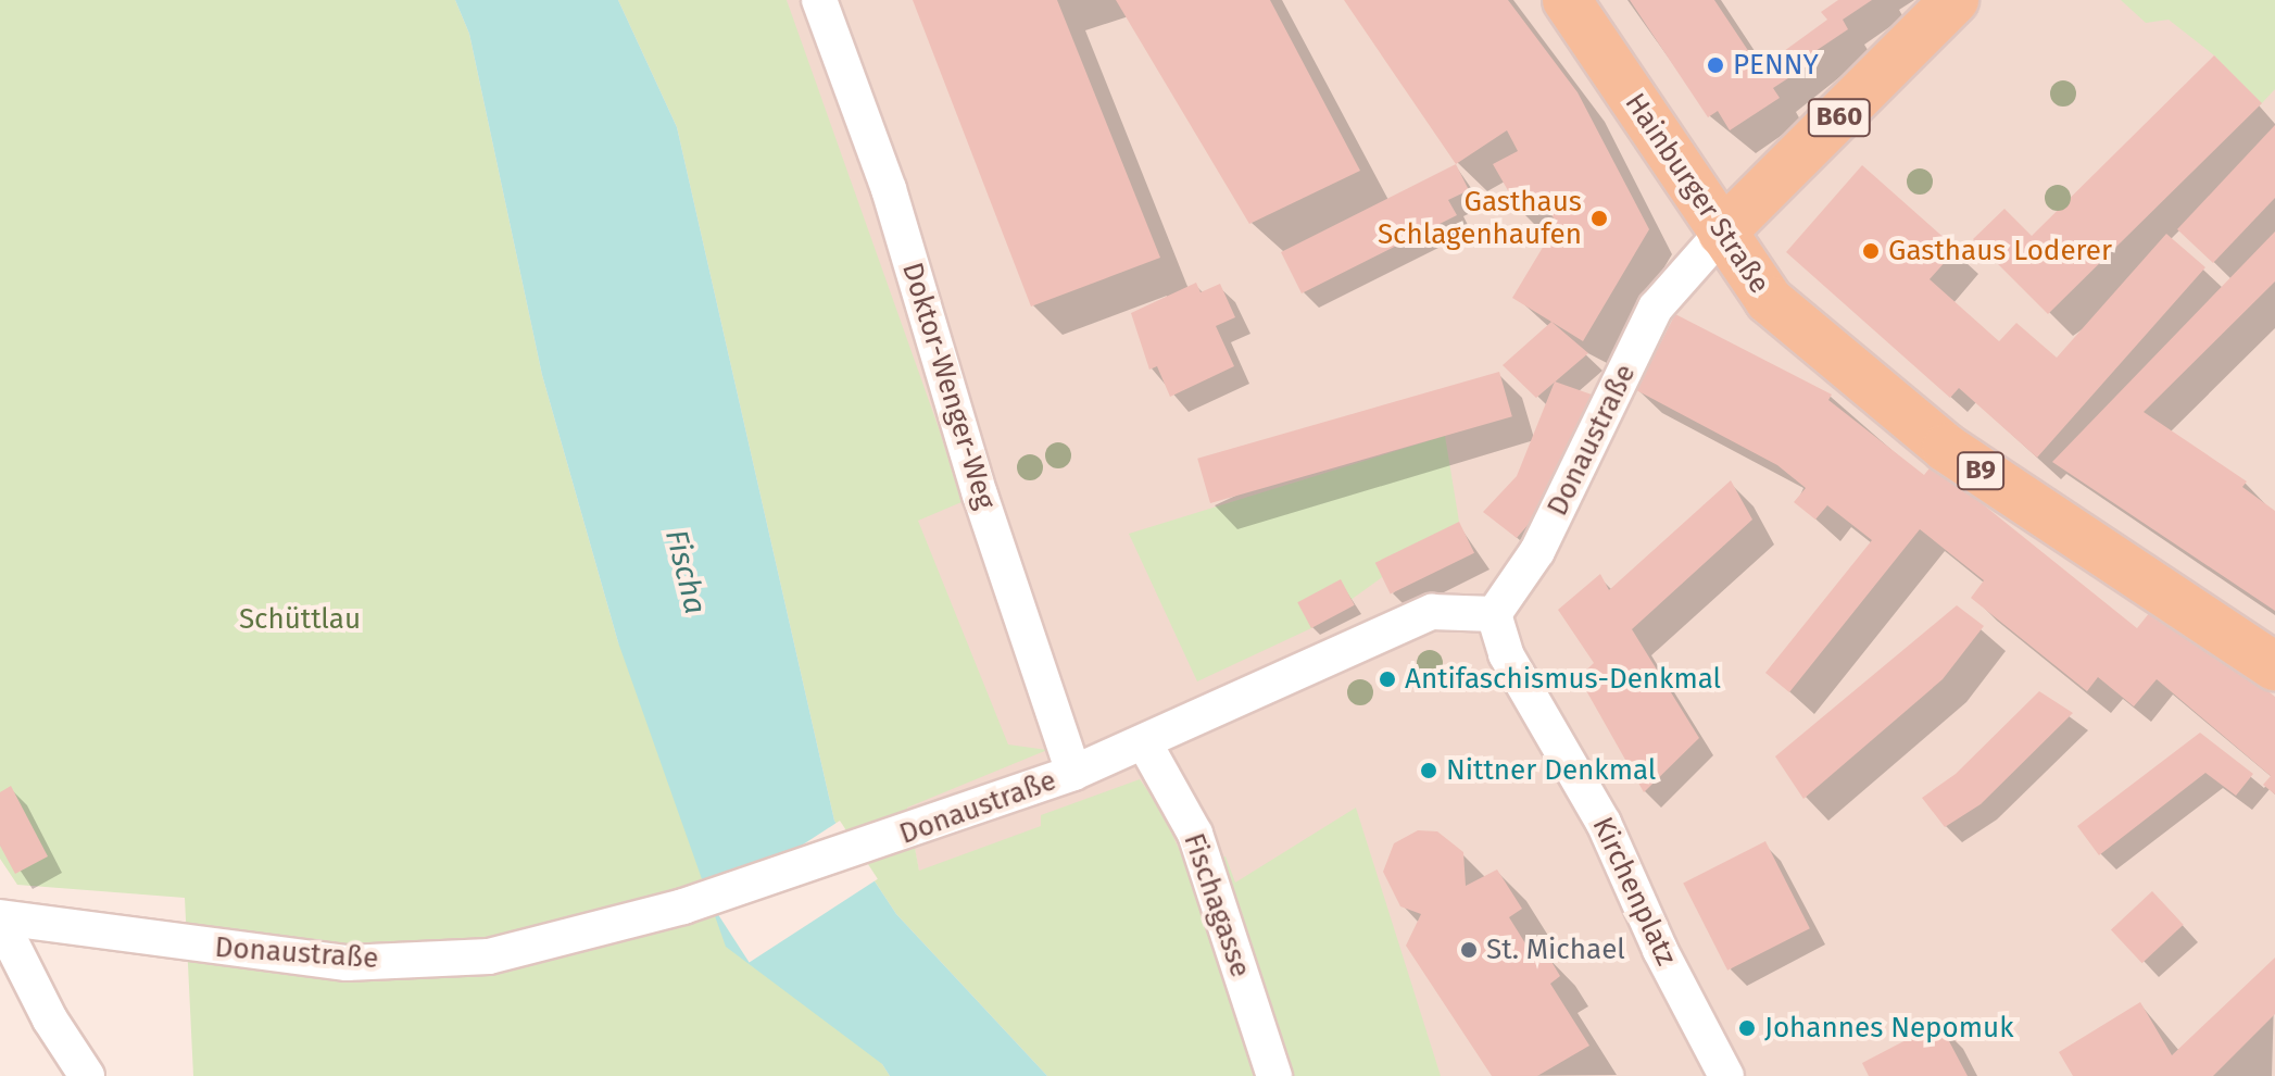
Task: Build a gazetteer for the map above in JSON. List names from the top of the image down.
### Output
{
  "streets": {
    "main road": ["B60", "Hainburger Straße", "B9"],
    "street": [
      "Doktor-Wenger-Weg",
      "Donaustraße",
      "Kirchenplatz",
      "Fischagasse"
    ]
  },
  "crossings": [
    ["B60", "Hainburger Straße"],
    ["B60", "Donaustraße"],
    ["Hainburger Straße", "Donaustraße"],
    ["Doktor-Wenger-Weg", "Donaustraße"],
    ["Donaustraße", "Kirchenplatz"],
    ["Donaustraße", "Fischagasse"]
  ],
  "water": ["Fischa"],
  "parks": ["Schüttlau"],
  "places": [
    "PENNY",
    "Gasthaus Schlagenhaufen",
    "Gasthaus Loderer",
    "Antifaschismus-Denkmal",
    "Nittner Denkmal",
    "St. Michael",
    "Johannes Nepomuk"
  ]
}
